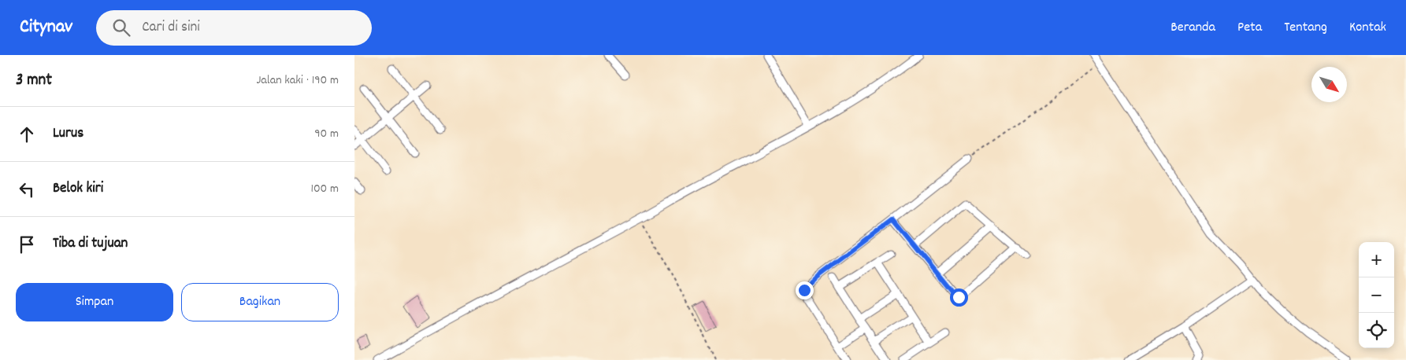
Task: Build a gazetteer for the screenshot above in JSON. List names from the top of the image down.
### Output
{
  "north": "bottom right",
  "page": {
    "header": "Citynav",
    "search": "Cari di sini",
    "nav": [
      "Beranda",
      "Peta",
      "Tentang",
      "Kontak"
    ],
    "heading": ["3 mnt", "Jalan kaki · 190 m"],
    "list": [
      ["Lurus", "90 m"],
      ["Belok kiri", "100 m"],
      "Tiba di tujuan"
    ],
    "map_buttons": ["+", "−"],
    "buttons": ["Simpan", "Bagikan"]
  }
}
